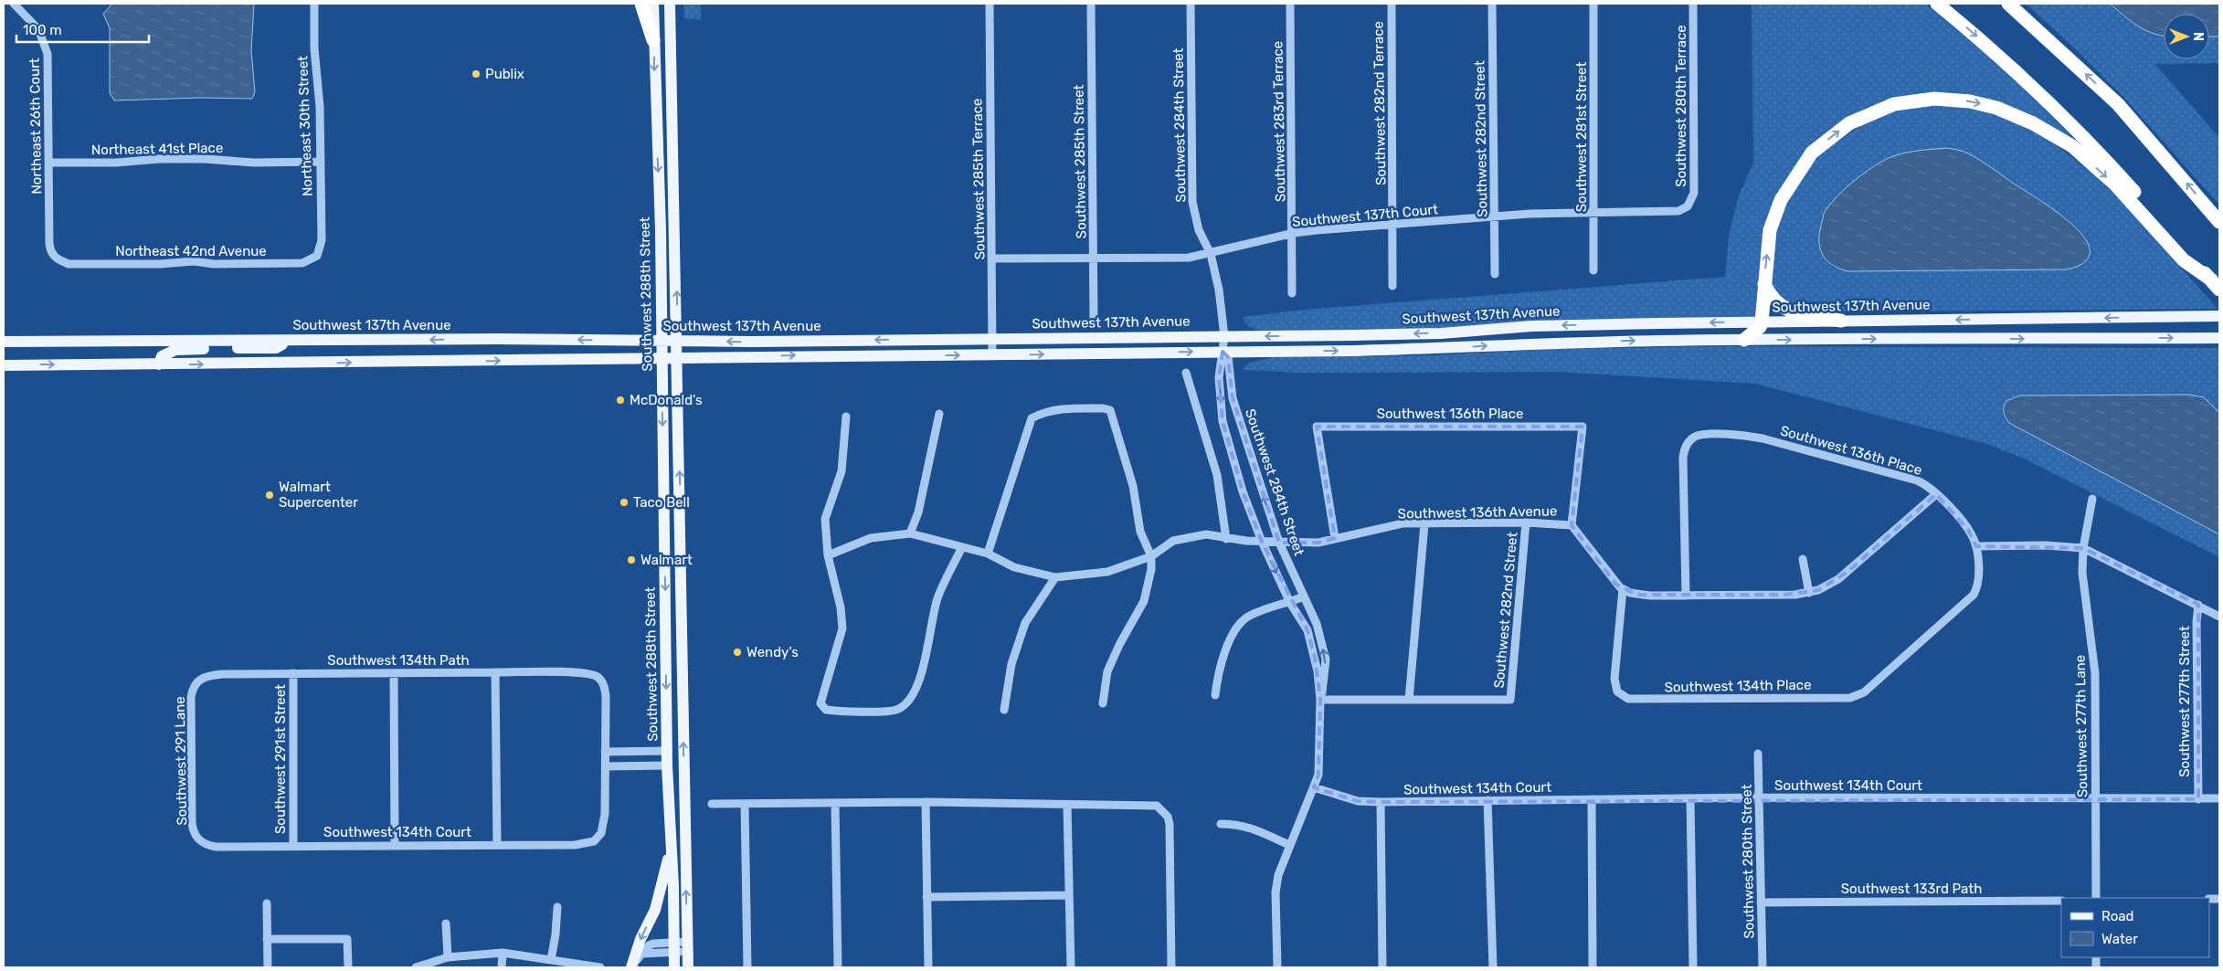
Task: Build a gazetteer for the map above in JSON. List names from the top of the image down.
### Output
{
  "streets": {
    "main road": ["Southwest 288th Street", "Southwest 137th Avenue"],
    "street": [
      "Southwest 282nd Terrace",
      "Southwest 280th Terrace",
      "Southwest 283rd Terrace",
      "Southwest 284th Street",
      "Northeast 26th Court",
      "Northeast 30th Street",
      "Southwest 281st Street",
      "Southwest 282nd Street",
      "Northeast 41st Place",
      "Southwest 285th Street",
      "Southwest 285th Terrace",
      "Southwest 137th Court",
      "Northeast 42nd Avenue",
      "Southwest 136th Place",
      "Southwest 136th Avenue",
      "Southwest 134th Path",
      "Southwest 134th Place",
      "Southwest 277th Street",
      "Southwest 277th Lane",
      "Southwest 291st Street",
      "Southwest 291 Lane",
      "Southwest 134th Court",
      "Southwest 280th Street",
      "Southwest 133rd Path"
    ]
  },
  "crossings": [
    ["Southwest 282nd Terrace", "Southwest 137th Court"],
    ["Southwest 280th Terrace", "Southwest 137th Court"],
    ["Southwest 283rd Terrace", "Southwest 137th Court"],
    ["Southwest 284th Street", "Southwest 137th Court"],
    ["Southwest 284th Street", "Southwest 137th Avenue"],
    ["Southwest 284th Street", "Southwest 136th Avenue"],
    ["Southwest 284th Street", "Southwest 134th Court"],
    ["Northeast 26th Court", "Northeast 41st Place"],
    ["Northeast 26th Court", "Northeast 42nd Avenue"],
    ["Northeast 30th Street", "Northeast 41st Place"],
    ["Northeast 30th Street", "Northeast 42nd Avenue"],
    ["Southwest 281st Street", "Southwest 137th Court"],
    ["Southwest 282nd Street", "Southwest 137th Court"],
    ["Southwest 282nd Street", "Southwest 136th Avenue"],
    ["Southwest 285th Street", "Southwest 137th Court"],
    ["Southwest 285th Terrace", "Southwest 137th Court"],
    ["Southwest 285th Terrace", "Southwest 137th Avenue"],
    ["Southwest 288th Street", "Southwest 137th Avenue"],
    ["Southwest 136th Place", "Southwest 136th Avenue"],
    ["Southwest 136th Place", "Southwest 134th Place"],
    ["Southwest 134th Path", "Southwest 291st Street"],
    ["Southwest 134th Path", "Southwest 291 Lane"],
    ["Southwest 277th Street", "Southwest 134th Court"],
    ["Southwest 277th Lane", "Southwest 134th Court"],
    ["Southwest 291st Street", "Southwest 134th Court"],
    ["Southwest 291 Lane", "Southwest 134th Court"],
    ["Southwest 134th Court", "Southwest 280th Street"],
    ["Southwest 280th Street", "Southwest 133rd Path"]
  ],
  "places": [
    "Publix",
    "McDonald's",
    "Walmart Supercenter",
    "Taco Bell",
    "Walmart",
    "Wendy's"
  ],
  "legend": ["Road", "Water"],
  "scale_bar": "100 m",
  "north": "right"
}
